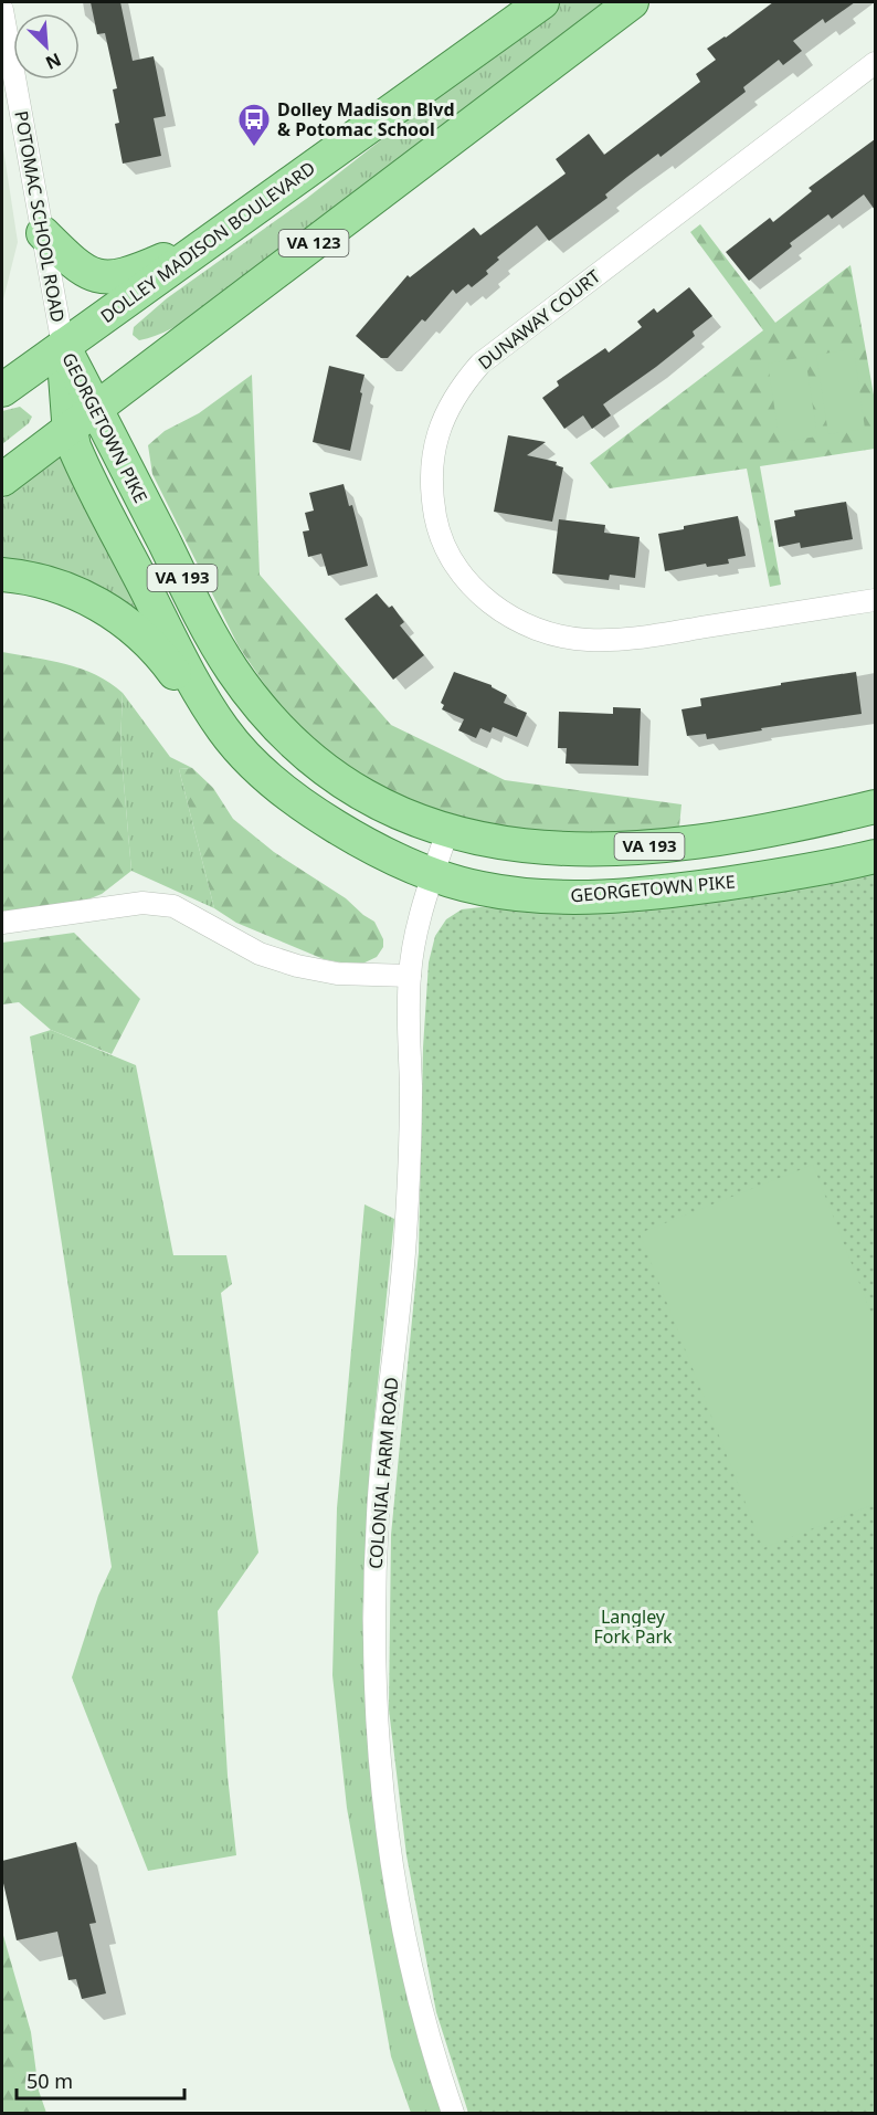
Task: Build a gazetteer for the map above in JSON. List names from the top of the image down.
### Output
{
  "streets": {
    "main road": [
      "DOLLEY MADISON BOULEVARD",
      "VA 123",
      "GEORGETOWN PIKE",
      "VA 193"
    ],
    "street": ["POTOMAC SCHOOL ROAD", "DUNAWAY COURT", "COLONIAL FARM ROAD"]
  },
  "crossings": [
    ["POTOMAC SCHOOL ROAD", "DOLLEY MADISON BOULEVARD"],
    ["POTOMAC SCHOOL ROAD", "GEORGETOWN PIKE"],
    ["DOLLEY MADISON BOULEVARD", "GEORGETOWN PIKE"],
    ["VA 123", "GEORGETOWN PIKE"],
    ["GEORGETOWN PIKE", "COLONIAL FARM ROAD"]
  ],
  "parks": ["Langley Fork Park"],
  "places": {
    "bus stop": ["Dolley Madison Blvd & Potomac School"]
  },
  "scale_bar": "50 m",
  "north": "bottom right"
}
